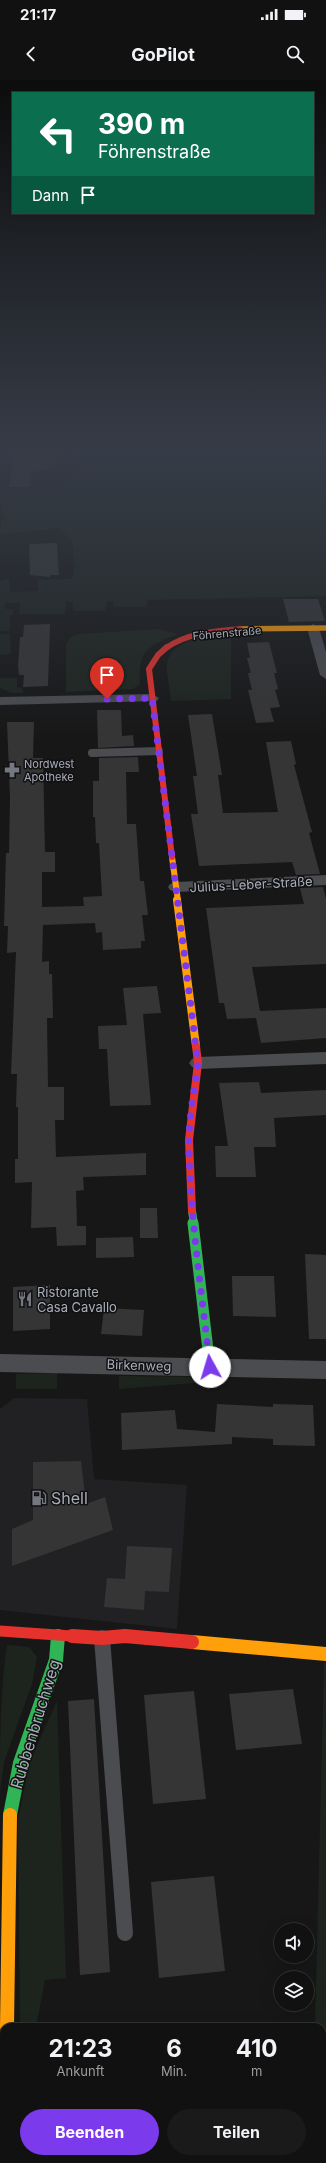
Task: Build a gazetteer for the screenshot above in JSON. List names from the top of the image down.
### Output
{
  "streets": {
    "street": [
      "Föhrenstraße",
      "Julius-Leber-Straße",
      "Birkenweg",
      "Rubbenbruchweg"
    ]
  },
  "crossings": [
    ["Föhrenstraße", "Julius-Leber-Straße"],
    ["Föhrenstraße", "Birkenweg"]
  ],
  "places": {
    "pharmacy": ["Nordwest Apotheke"],
    "restaurant": ["Ristorante Casa Cavallo"],
    "fuel station": ["Shell"]
  },
  "page": {
    "status": "21:17",
    "header": "GoPilot",
    "turn": ["390 m", "Föhrenstraße"],
    "then": "Dann",
    "eta": [
      "21:23",
      "Ankunft",
      "6",
      "Min.",
      "410",
      "m"
    ],
    "buttons": ["Beenden", "Teilen"]
  }
}
